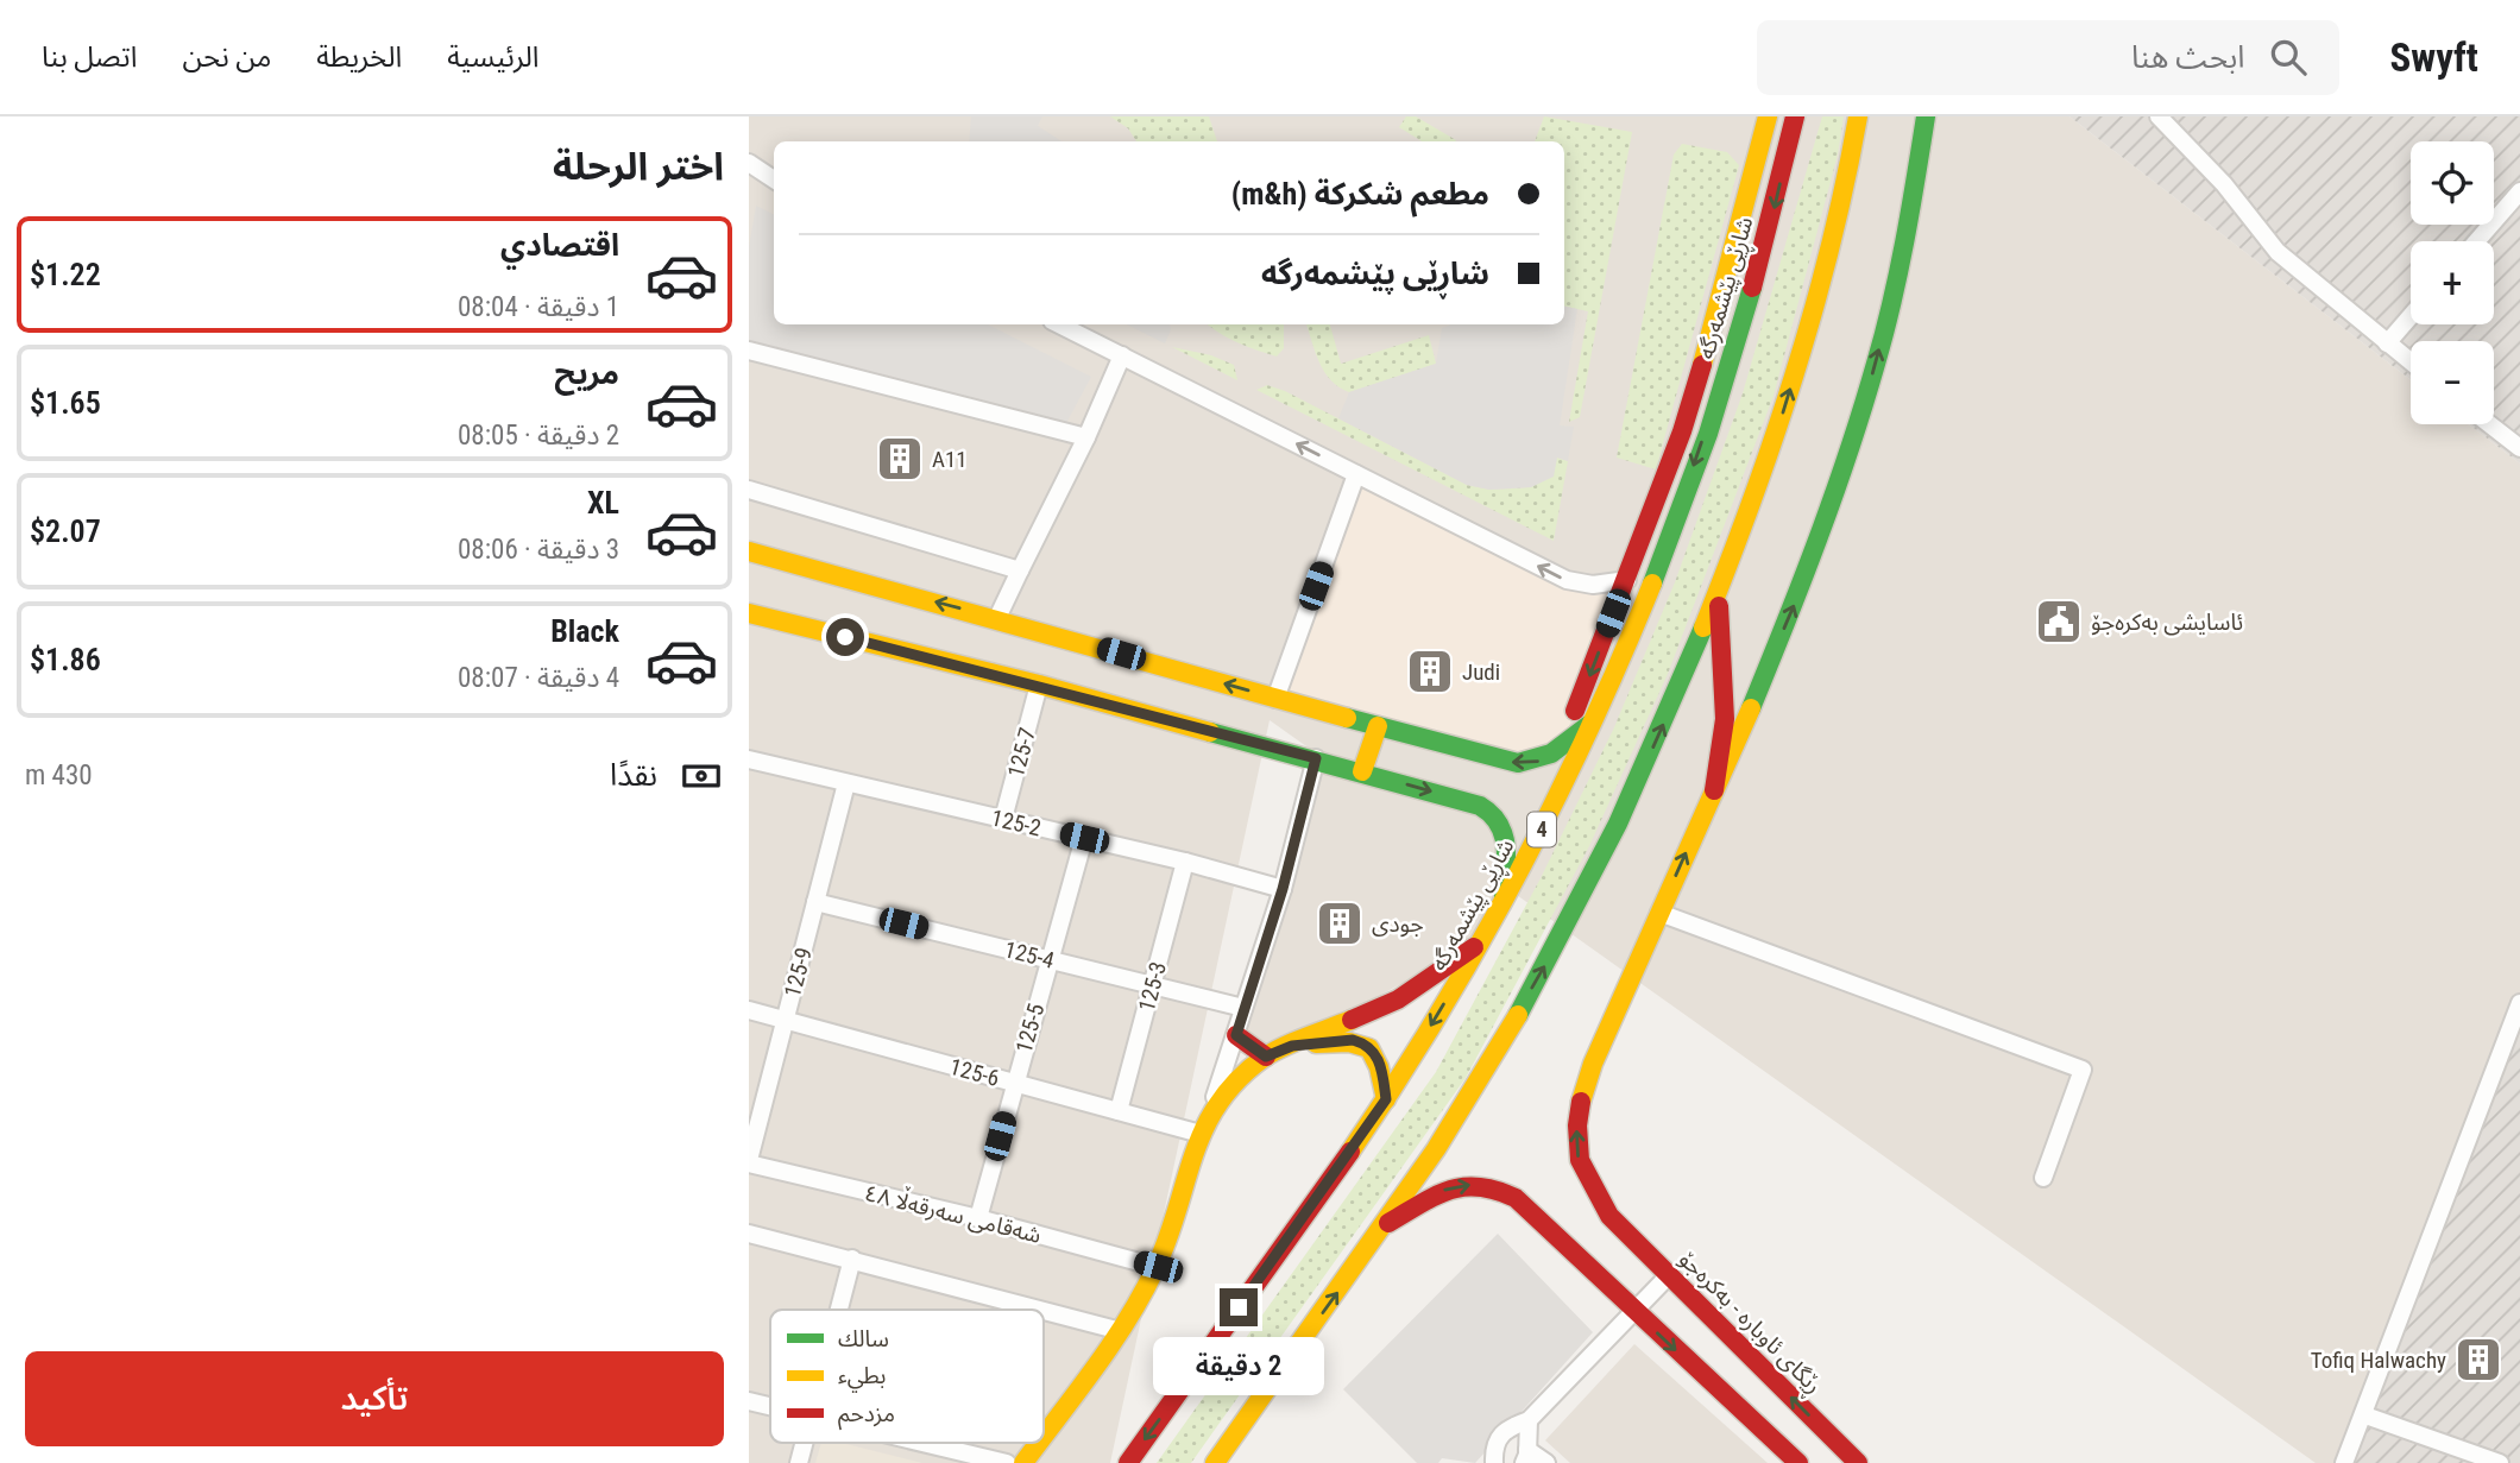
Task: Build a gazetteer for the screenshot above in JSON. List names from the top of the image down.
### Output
{
  "streets": {
    "main road": ["شاڕێی پێشمەرگە", "4", "ڕێگای ئاوبارە - بەکرەجۆ"],
    "street": [
      "125-7",
      "125-2",
      "125-4",
      "125-9",
      "125-3",
      "125-5",
      "125-6",
      "شەقامی سەرقەڵا ٤٨"
    ]
  },
  "crossings": [
    ["125-7", "125-2"],
    ["125-2", "125-9"],
    ["125-2", "125-3"],
    ["125-2", "125-5"],
    ["125-4", "125-9"],
    ["125-4", "125-3"],
    ["125-4", "125-5"],
    ["125-9", "125-6"],
    ["125-9", "شەقامی سەرقەڵا ٤٨"],
    ["125-3", "125-6"],
    ["125-5", "125-6"],
    ["125-5", "شەقامی سەرقەڵا ٤٨"]
  ],
  "one_way": ["ڕێگای ئاوبارە - بەکرەجۆ"],
  "places": {
    "building": [
      "A11",
      "Judi",
      "جودی",
      "Tofiq Halwachy"
    ],
    "public building": ["ئاسایشی بەکرەجۆ"]
  },
  "legend": ["سالك", "بطيء", "مزدحم"],
  "page": {
    "header": "Swyft",
    "search": "ابحث هنا",
    "nav": [
      "الرئيسية",
      "الخريطة",
      "من نحن",
      "اتصل بنا"
    ],
    "heading": "اختر الرحلة",
    "map_buttons": ["+", "−"],
    "banner": ["مطعم شكركة (m&h)", "شاڕێی پێشمەرگە"],
    "list": [
      {
        "name": "اقتصادي",
        "note": "1 دقيقة · 08:04",
        "value": "$1.22"
      },
      {
        "name": "مريح",
        "note": "2 دقيقة · 08:05",
        "value": "$1.65"
      },
      {
        "name": "XL",
        "note": "3 دقيقة · 08:06",
        "value": "$2.07"
      },
      {
        "name": "Black",
        "note": "4 دقيقة · 08:07",
        "value": "$1.86"
      }
    ],
    "pay": ["نقدًا", "430 m"],
    "buttons": "تأكيد",
    "bubble": "2 دقيقة"
  }
}
